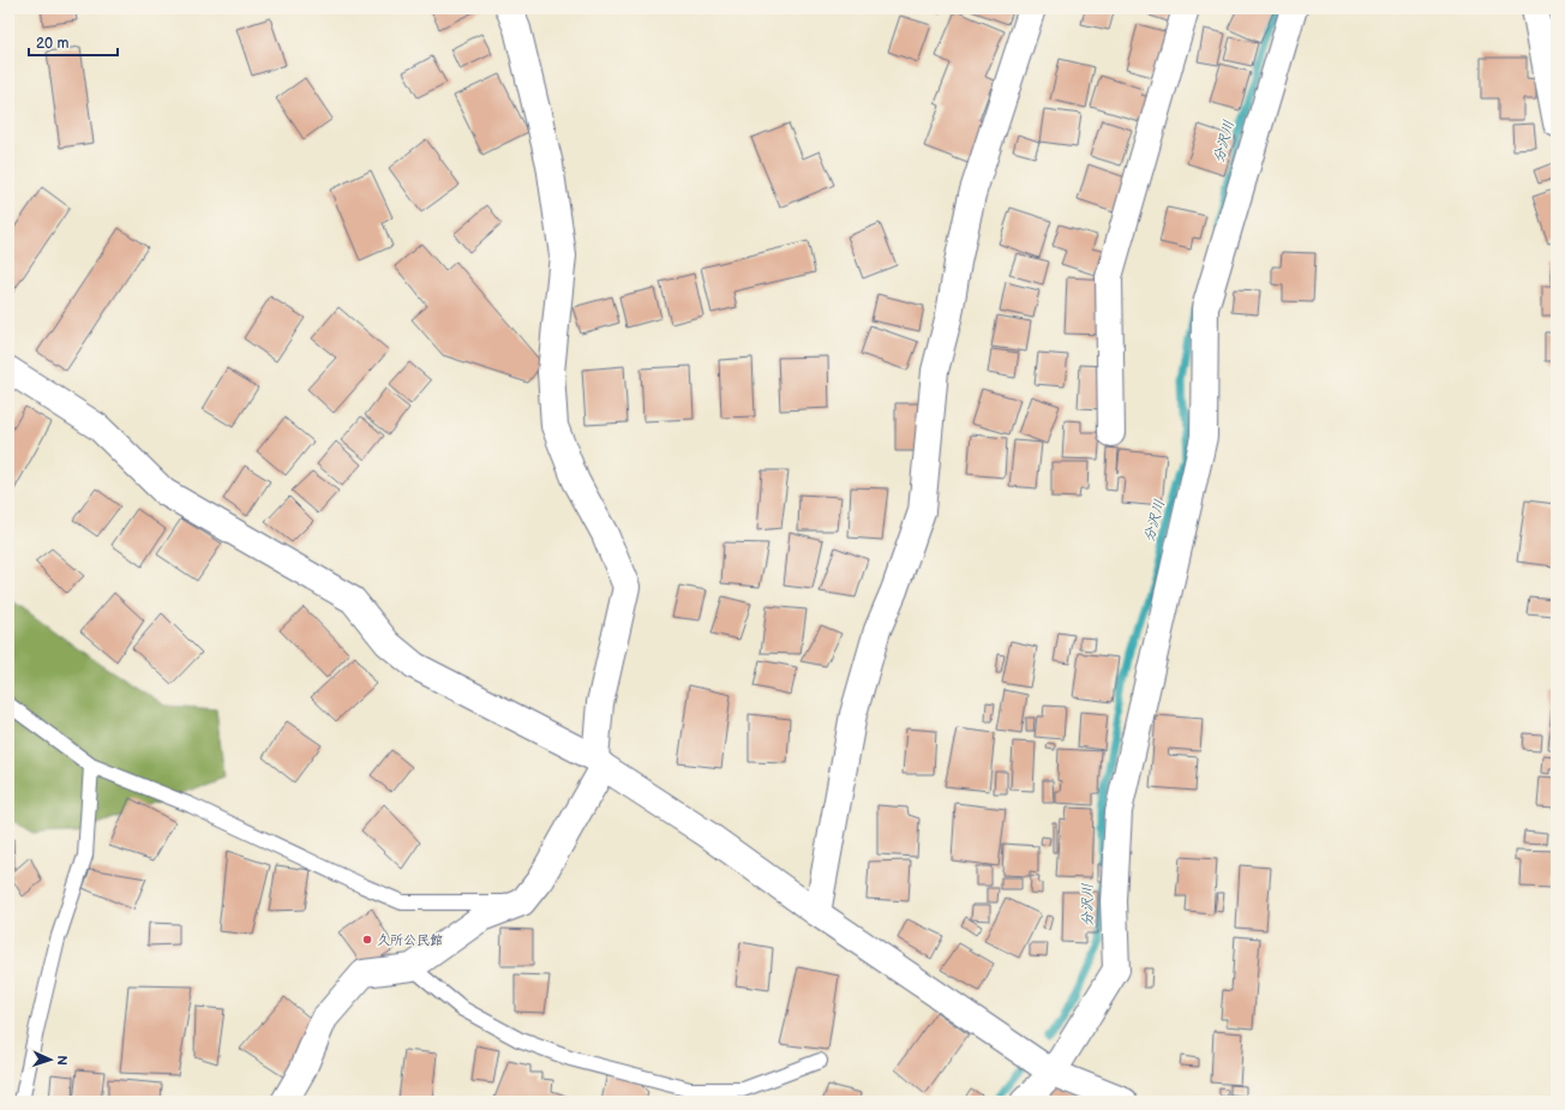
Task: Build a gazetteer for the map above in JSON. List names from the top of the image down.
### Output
{
  "water": ["分沢川"],
  "places": ["久所公民館"],
  "scale_bar": "20 m",
  "north": "right"
}
